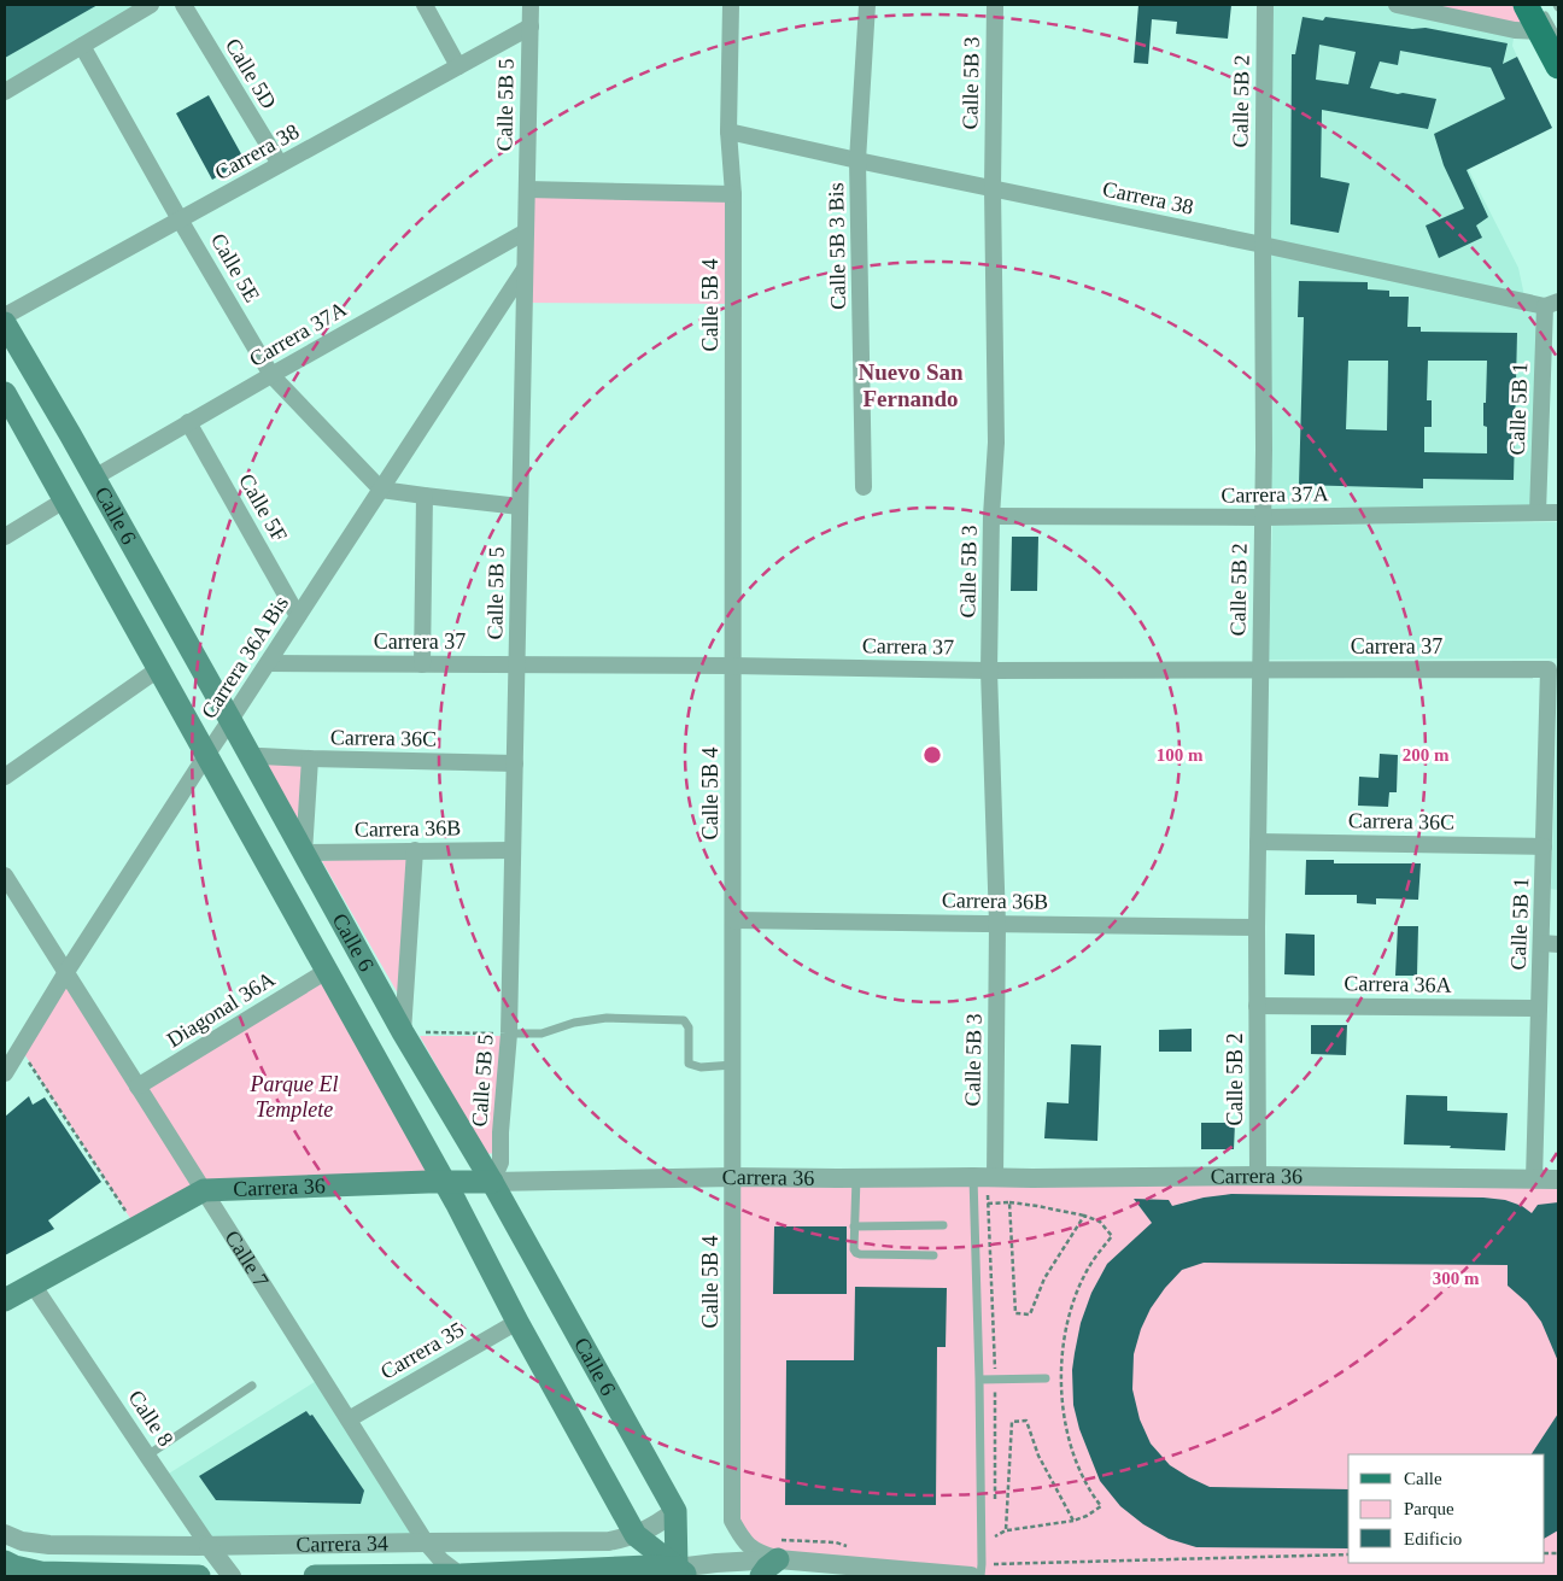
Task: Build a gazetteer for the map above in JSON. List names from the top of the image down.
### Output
{
  "streets": {
    "main road": ["Calle 6", "Carrera 36", "Carrera 34"],
    "street": [
      "Calle 5D",
      "Calle 5B 3",
      "Calle 5B 2",
      "Calle 5B 5",
      "Carrera 38",
      "Calle 5B 3 Bis",
      "Calle 5E",
      "Calle 5B 4",
      "Carrera 37A",
      "Calle 5B 1",
      "Calle 5F",
      "Carrera 37",
      "Carrera 36A Bis",
      "Carrera 36C",
      "Carrera 36B",
      "Carrera 36A",
      "Diagonal 36A",
      "Calle 7",
      "Carrera 35",
      "Calle 8"
    ]
  },
  "crossings": [
    ["Calle 5D", "Carrera 38"],
    ["Calle 5B 3", "Carrera 38"],
    ["Calle 5B 3", "Carrera 37A"],
    ["Calle 5B 3", "Carrera 37"],
    ["Calle 5B 3", "Carrera 36B"],
    ["Calle 5B 3", "Carrera 36"],
    ["Calle 5B 2", "Carrera 38"],
    ["Calle 5B 2", "Carrera 37A"],
    ["Calle 5B 2", "Carrera 37"],
    ["Calle 5B 2", "Carrera 36C"],
    ["Calle 5B 2", "Carrera 36B"],
    ["Calle 5B 2", "Carrera 36A"],
    ["Calle 5B 2", "Carrera 36"],
    ["Calle 5B 5", "Carrera 38"],
    ["Calle 5B 5", "Carrera 37A"],
    ["Calle 5B 5", "Calle 6"],
    ["Calle 5B 5", "Carrera 37"],
    ["Calle 5B 5", "Carrera 36A Bis"],
    ["Calle 5B 5", "Carrera 36C"],
    ["Calle 5B 5", "Carrera 36B"],
    ["Calle 5B 5", "Carrera 36"],
    ["Carrera 38", "Calle 5B 3 Bis"],
    ["Carrera 38", "Calle 5E"],
    ["Carrera 38", "Calle 5B 4"],
    ["Carrera 38", "Calle 5B 1"],
    ["Calle 5E", "Carrera 37A"],
    ["Calle 5E", "Carrera 36A Bis"],
    ["Calle 5B 4", "Carrera 37"],
    ["Calle 5B 4", "Carrera 36B"],
    ["Calle 5B 4", "Carrera 36"],
    ["Calle 5B 4", "Carrera 34"],
    ["Carrera 37A", "Calle 5B 1"],
    ["Carrera 37A", "Calle 5F"],
    ["Carrera 37A", "Calle 6"],
    ["Calle 5B 1", "Carrera 37"],
    ["Calle 5B 1", "Carrera 36C"],
    ["Calle 5B 1", "Carrera 36A"],
    ["Calle 5B 1", "Carrera 36"],
    ["Calle 5F", "Carrera 36A Bis"],
    ["Calle 6", "Carrera 36A Bis"],
    ["Calle 6", "Carrera 36C"],
    ["Calle 6", "Carrera 36B"],
    ["Calle 6", "Diagonal 36A"],
    ["Calle 6", "Carrera 36"],
    ["Calle 6", "Carrera 35"],
    ["Calle 6", "Carrera 34"],
    ["Carrera 37", "Carrera 36A Bis"],
    ["Carrera 36A Bis", "Calle 7"],
    ["Diagonal 36A", "Calle 7"],
    ["Carrera 36", "Calle 7"],
    ["Carrera 36", "Calle 8"],
    ["Calle 7", "Carrera 35"],
    ["Calle 7", "Carrera 34"],
    ["Calle 8", "Carrera 34"]
  ],
  "districts": ["Nuevo San Fernando"],
  "parks": ["Parque El Templete"],
  "legend": ["Calle", "Parque", "Edificio"],
  "rings": ["100 m", "200 m", "300 m"]
}
